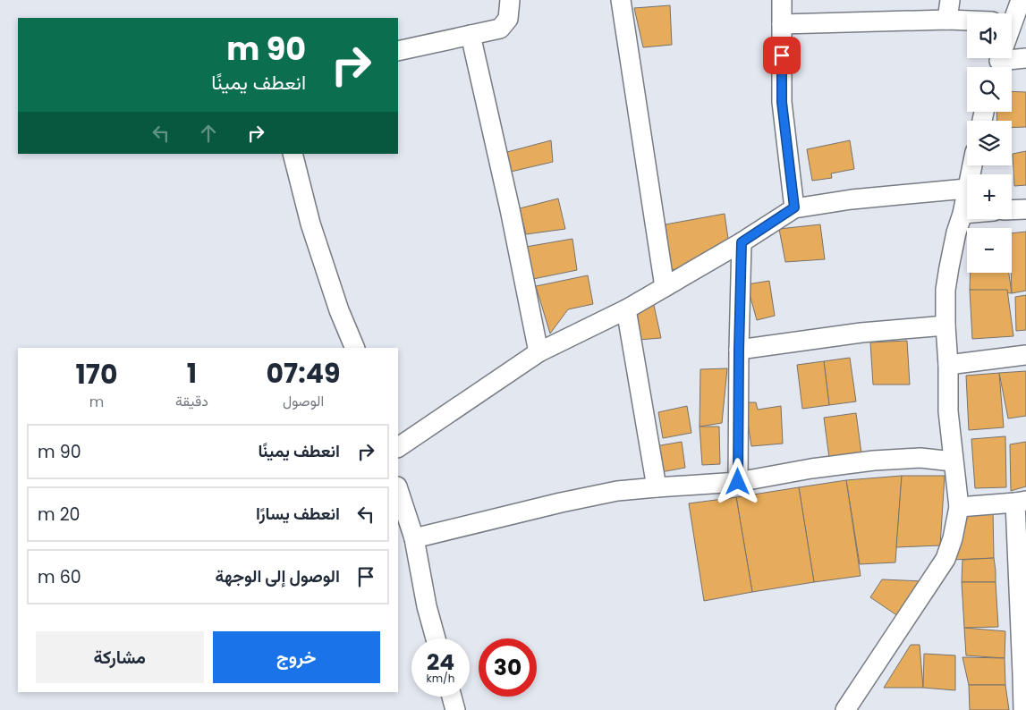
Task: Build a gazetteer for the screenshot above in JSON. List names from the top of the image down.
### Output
{
  "page": {
    "map_buttons": ["+", "−"],
    "turn": ["90 m", "انعطف يمينًا"],
    "eta": [
      "07:49",
      "الوصول",
      "1",
      "دقيقة",
      "170",
      "m"
    ],
    "list": [
      {
        "name": "انعطف يمينًا",
        "value": "90 m"
      },
      {
        "name": "انعطف يسارًا",
        "value": "20 m"
      },
      {
        "name": "الوصول إلى الوجهة",
        "value": "60 m"
      }
    ],
    "buttons": ["خروج", "مشاركة"],
    "speed": "24 km/h",
    "limit": "30"
  }
}
